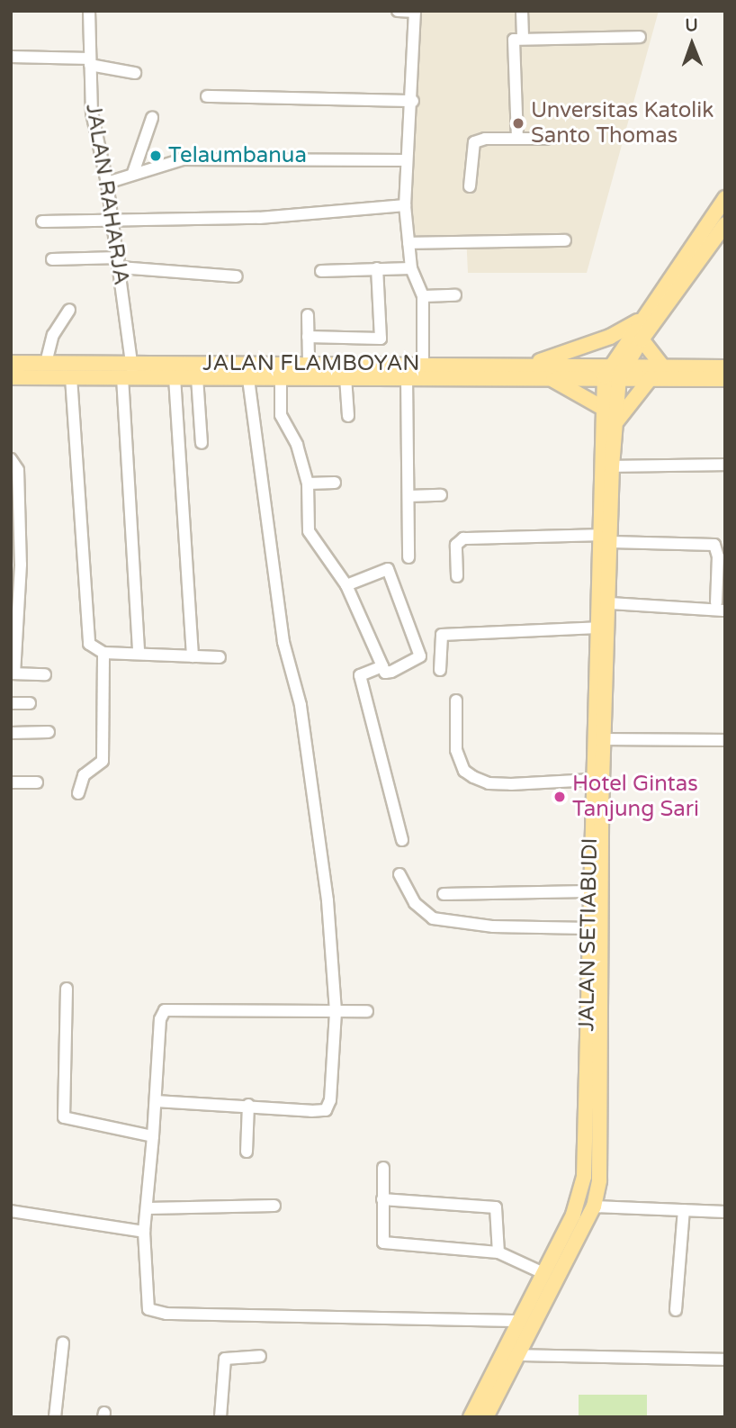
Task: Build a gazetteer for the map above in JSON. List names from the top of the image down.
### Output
{
  "streets": {
    "main road": ["JALAN FLAMBOYAN", "JALAN SETIABUDI"],
    "street": ["JALAN RAHARJA"]
  },
  "crossings": [
    ["JALAN RAHARJA", "JALAN FLAMBOYAN"],
    ["JALAN FLAMBOYAN", "JALAN SETIABUDI"]
  ],
  "places": ["Unversitas Katolik Santo Thomas", "Telaumbanua", "Hotel Gintas Tanjung Sari"],
  "north": "top"
}
